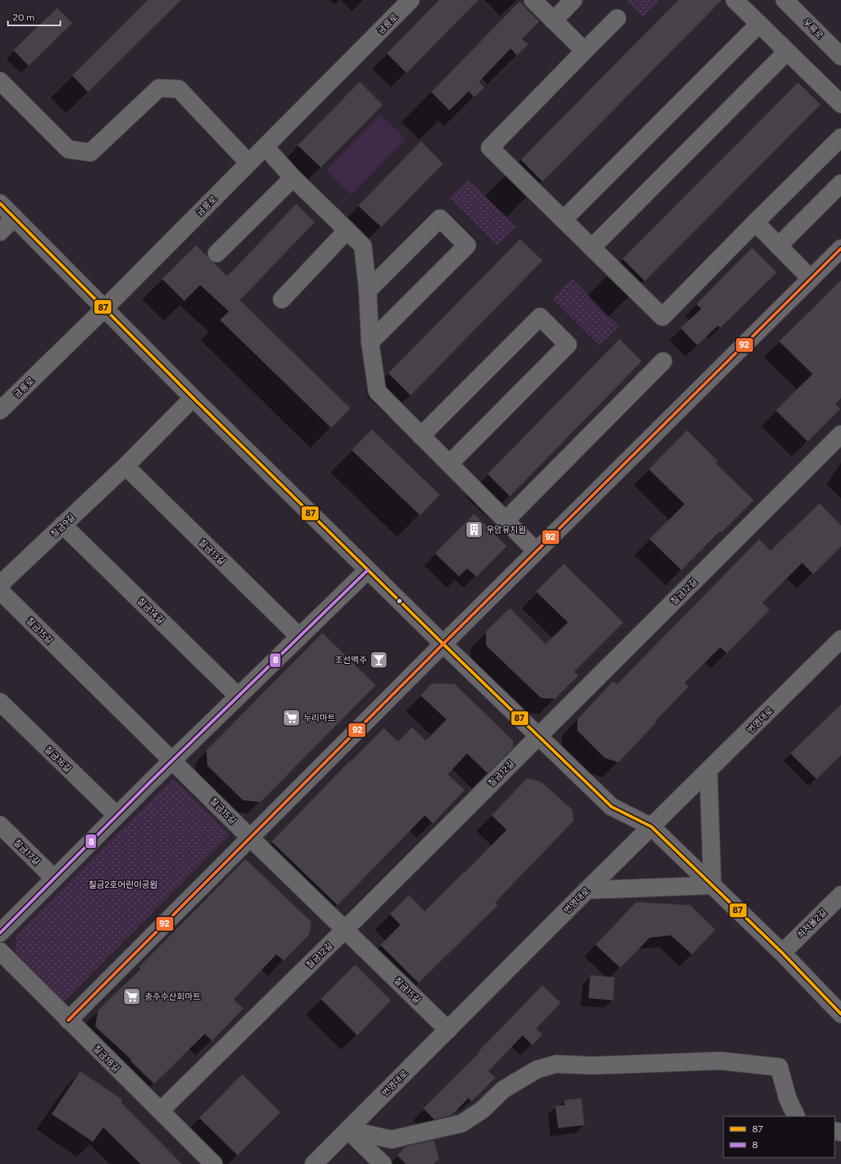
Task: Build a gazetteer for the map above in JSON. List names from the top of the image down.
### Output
{
  "streets": {
    "street": [
      "금릉로",
      "우륵로",
      "칠금9길",
      "칠금13길",
      "칠금12길",
      "칠금14길",
      "칠금15길",
      "번영대로",
      "칠금16길",
      "칠금17길",
      "쇠저울2길",
      "칠금18길"
    ]
  },
  "crossings": [
    ["칠금9길", "칠금13길"],
    ["칠금9길", "칠금14길"],
    ["칠금12길", "칠금15길"],
    ["칠금12길", "칠금18길"],
    ["칠금15길", "번영대로"]
  ],
  "parks": ["칠금2호어린이공원"],
  "places": {
    "building": ["우암유치원"],
    "bar": ["조선맥주"],
    "supermarket": ["누리마트", "충주수산회마트"]
  },
  "lines": ["transit line 87", "transit line 92", "transit line 8"],
  "legend": ["87", "8"],
  "scale_bar": "20 m"
}
